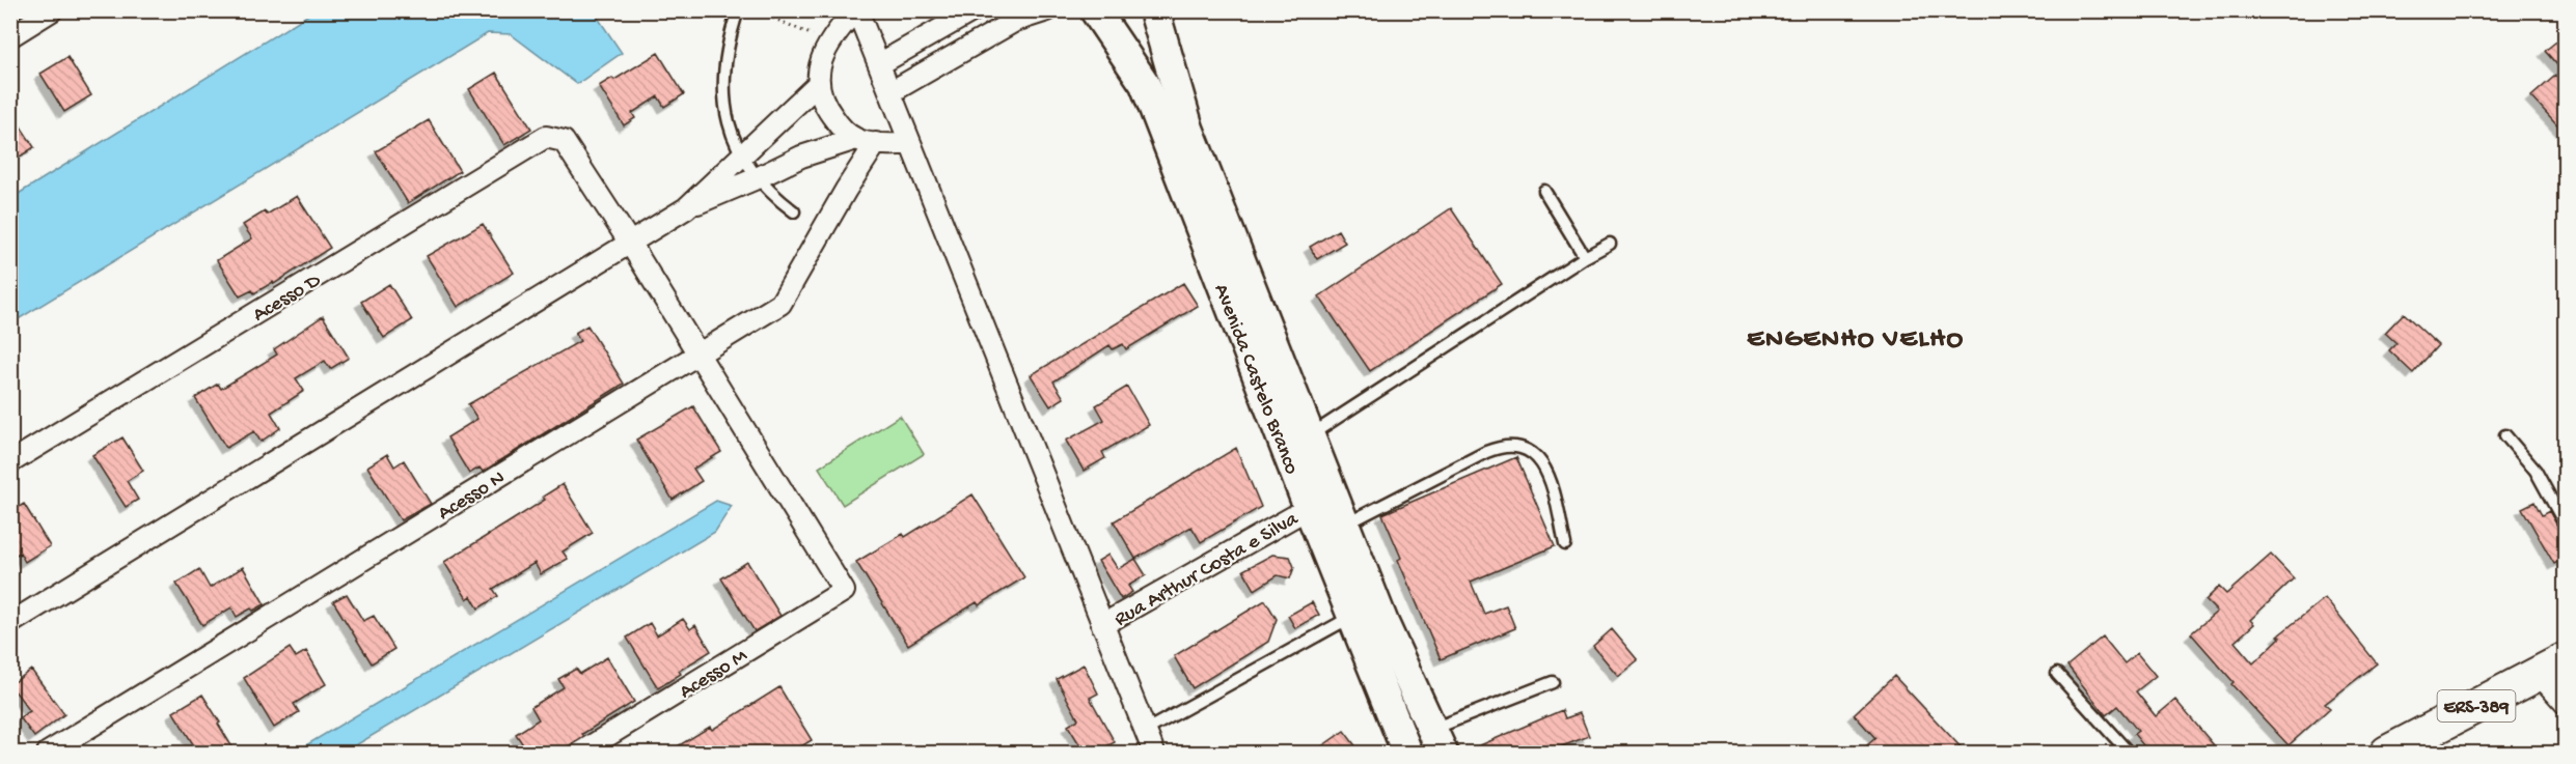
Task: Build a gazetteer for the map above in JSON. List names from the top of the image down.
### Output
{
  "streets": {
    "main road": ["Avenida Castelo Branco", "ERS-389"],
    "street": [
      "Acesso D",
      "Acesso N",
      "Rua Arthur Costa e Silva",
      "Acesso M"
    ]
  },
  "crossings": [
    ["Avenida Castelo Branco", "Rua Arthur Costa e Silva"],
    ["Acesso N", "Acesso M"]
  ],
  "districts": ["ENGENHO VELHO"]
}
